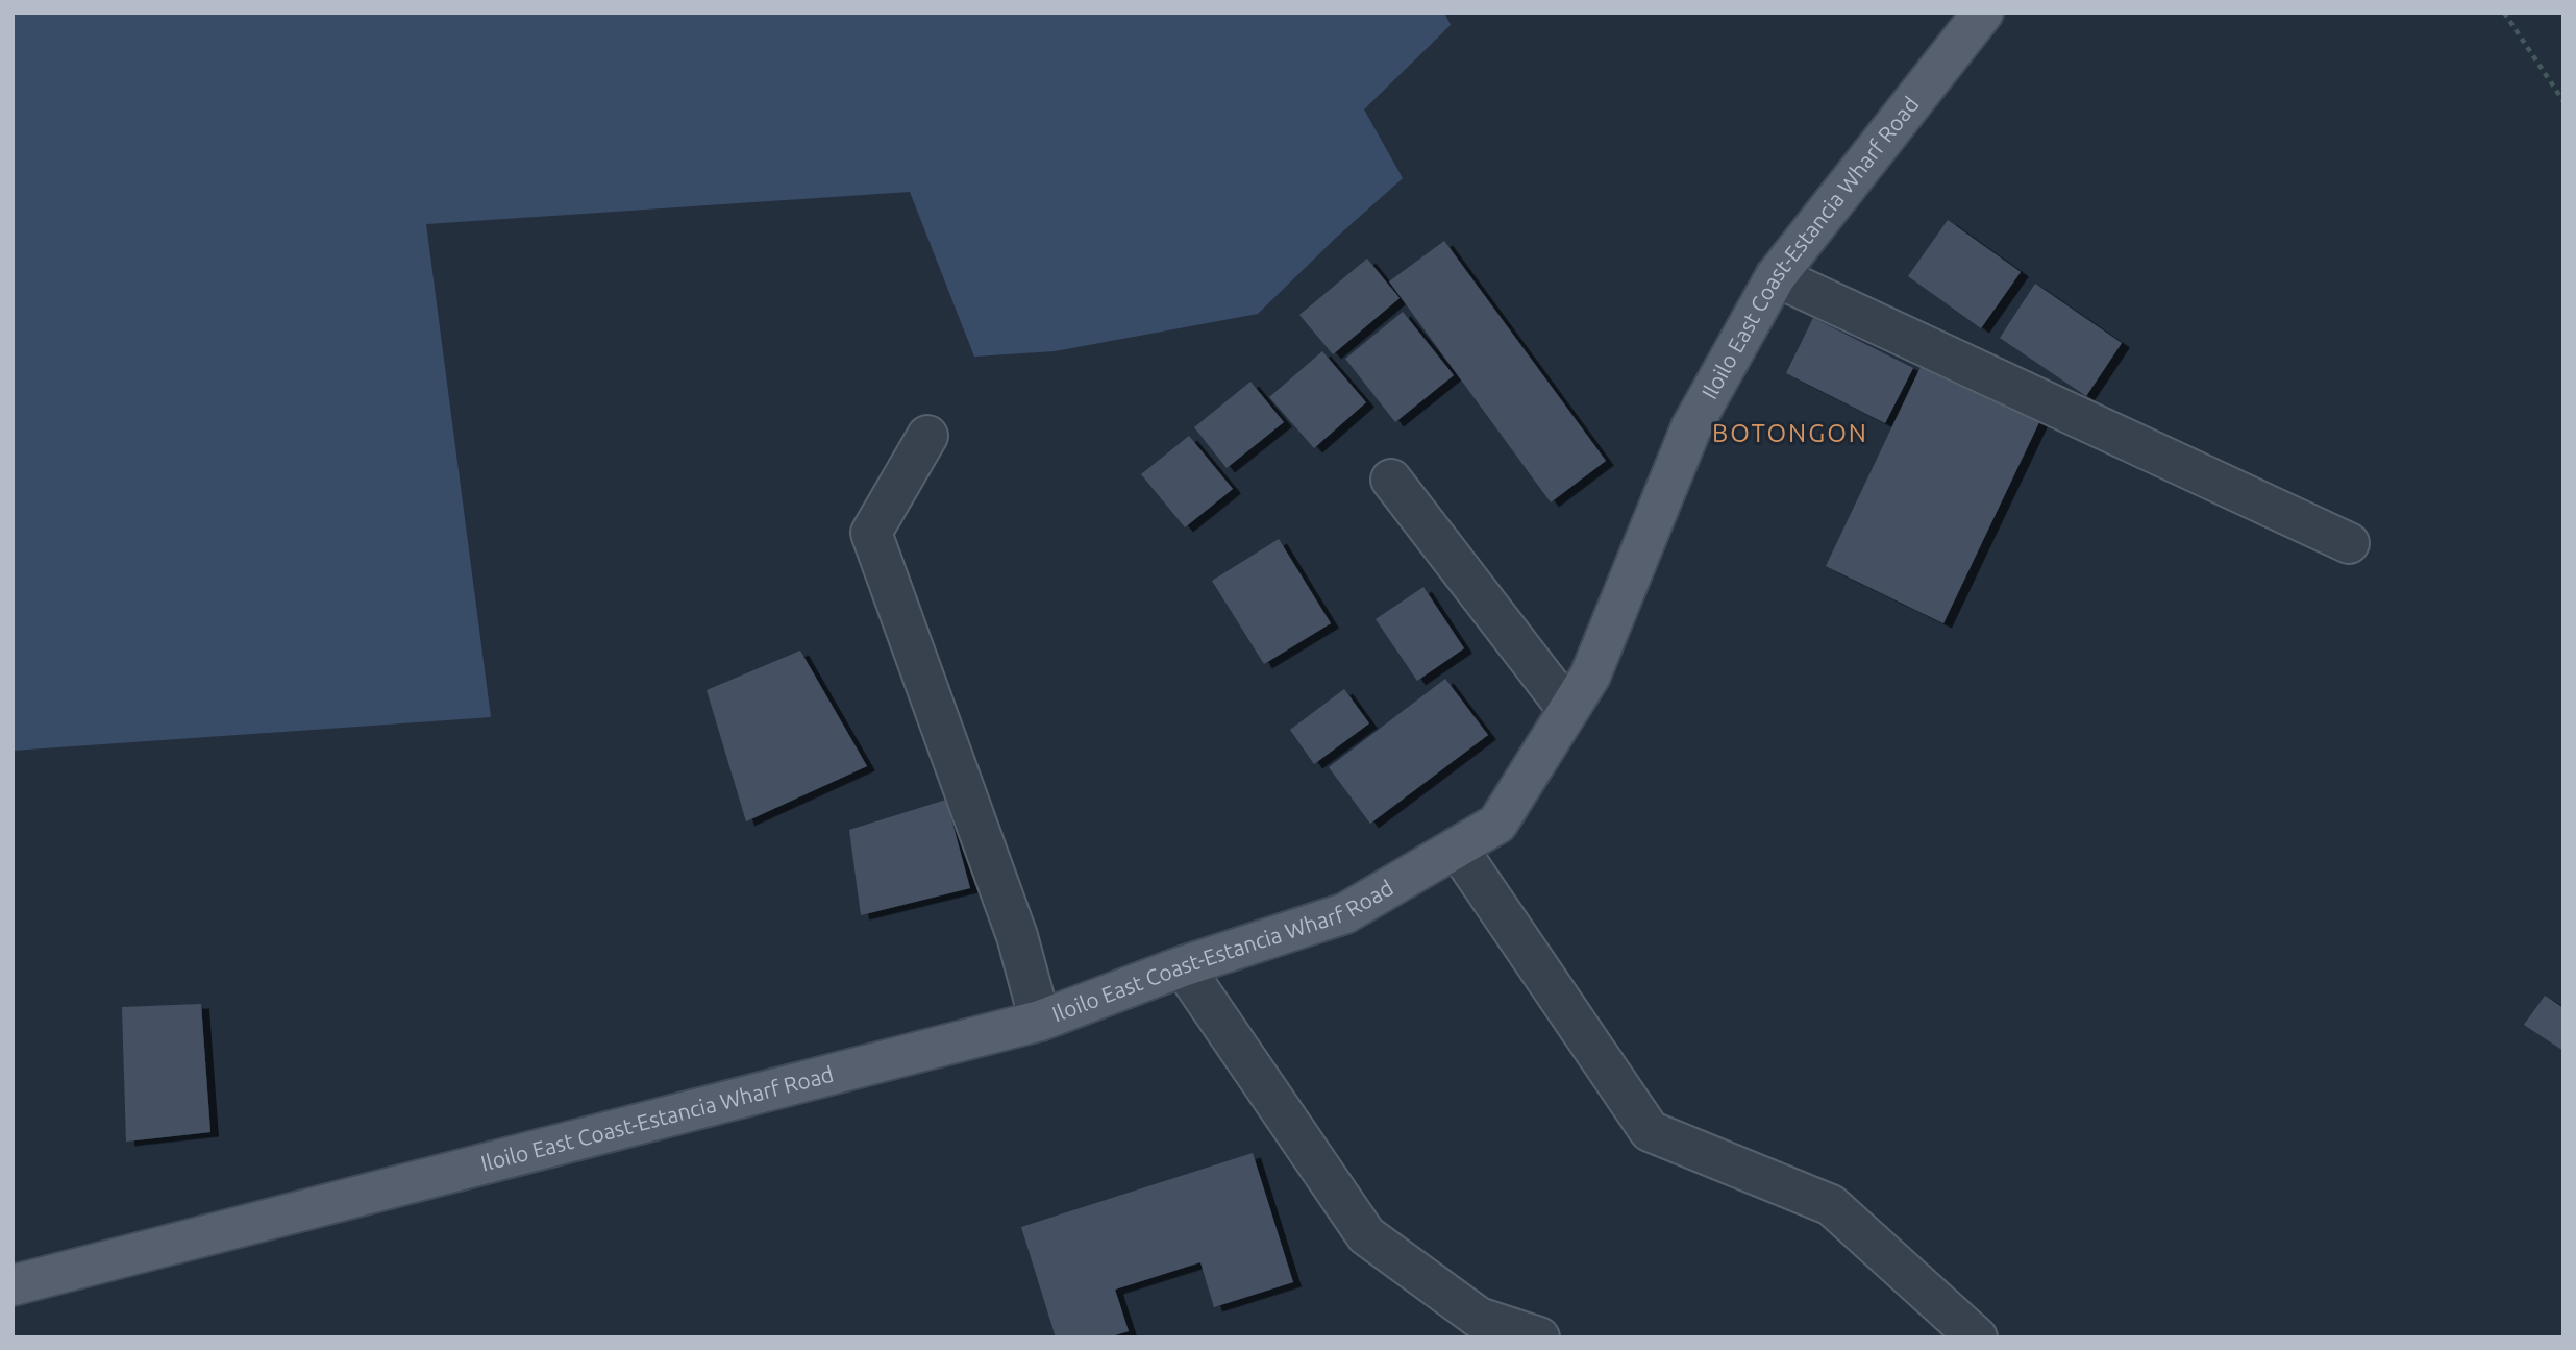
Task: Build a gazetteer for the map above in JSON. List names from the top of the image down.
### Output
{
  "streets": {
    "main road": ["Iloilo East Coast-Estancia Wharf Road"]
  },
  "districts": ["BOTONGON"]
}
